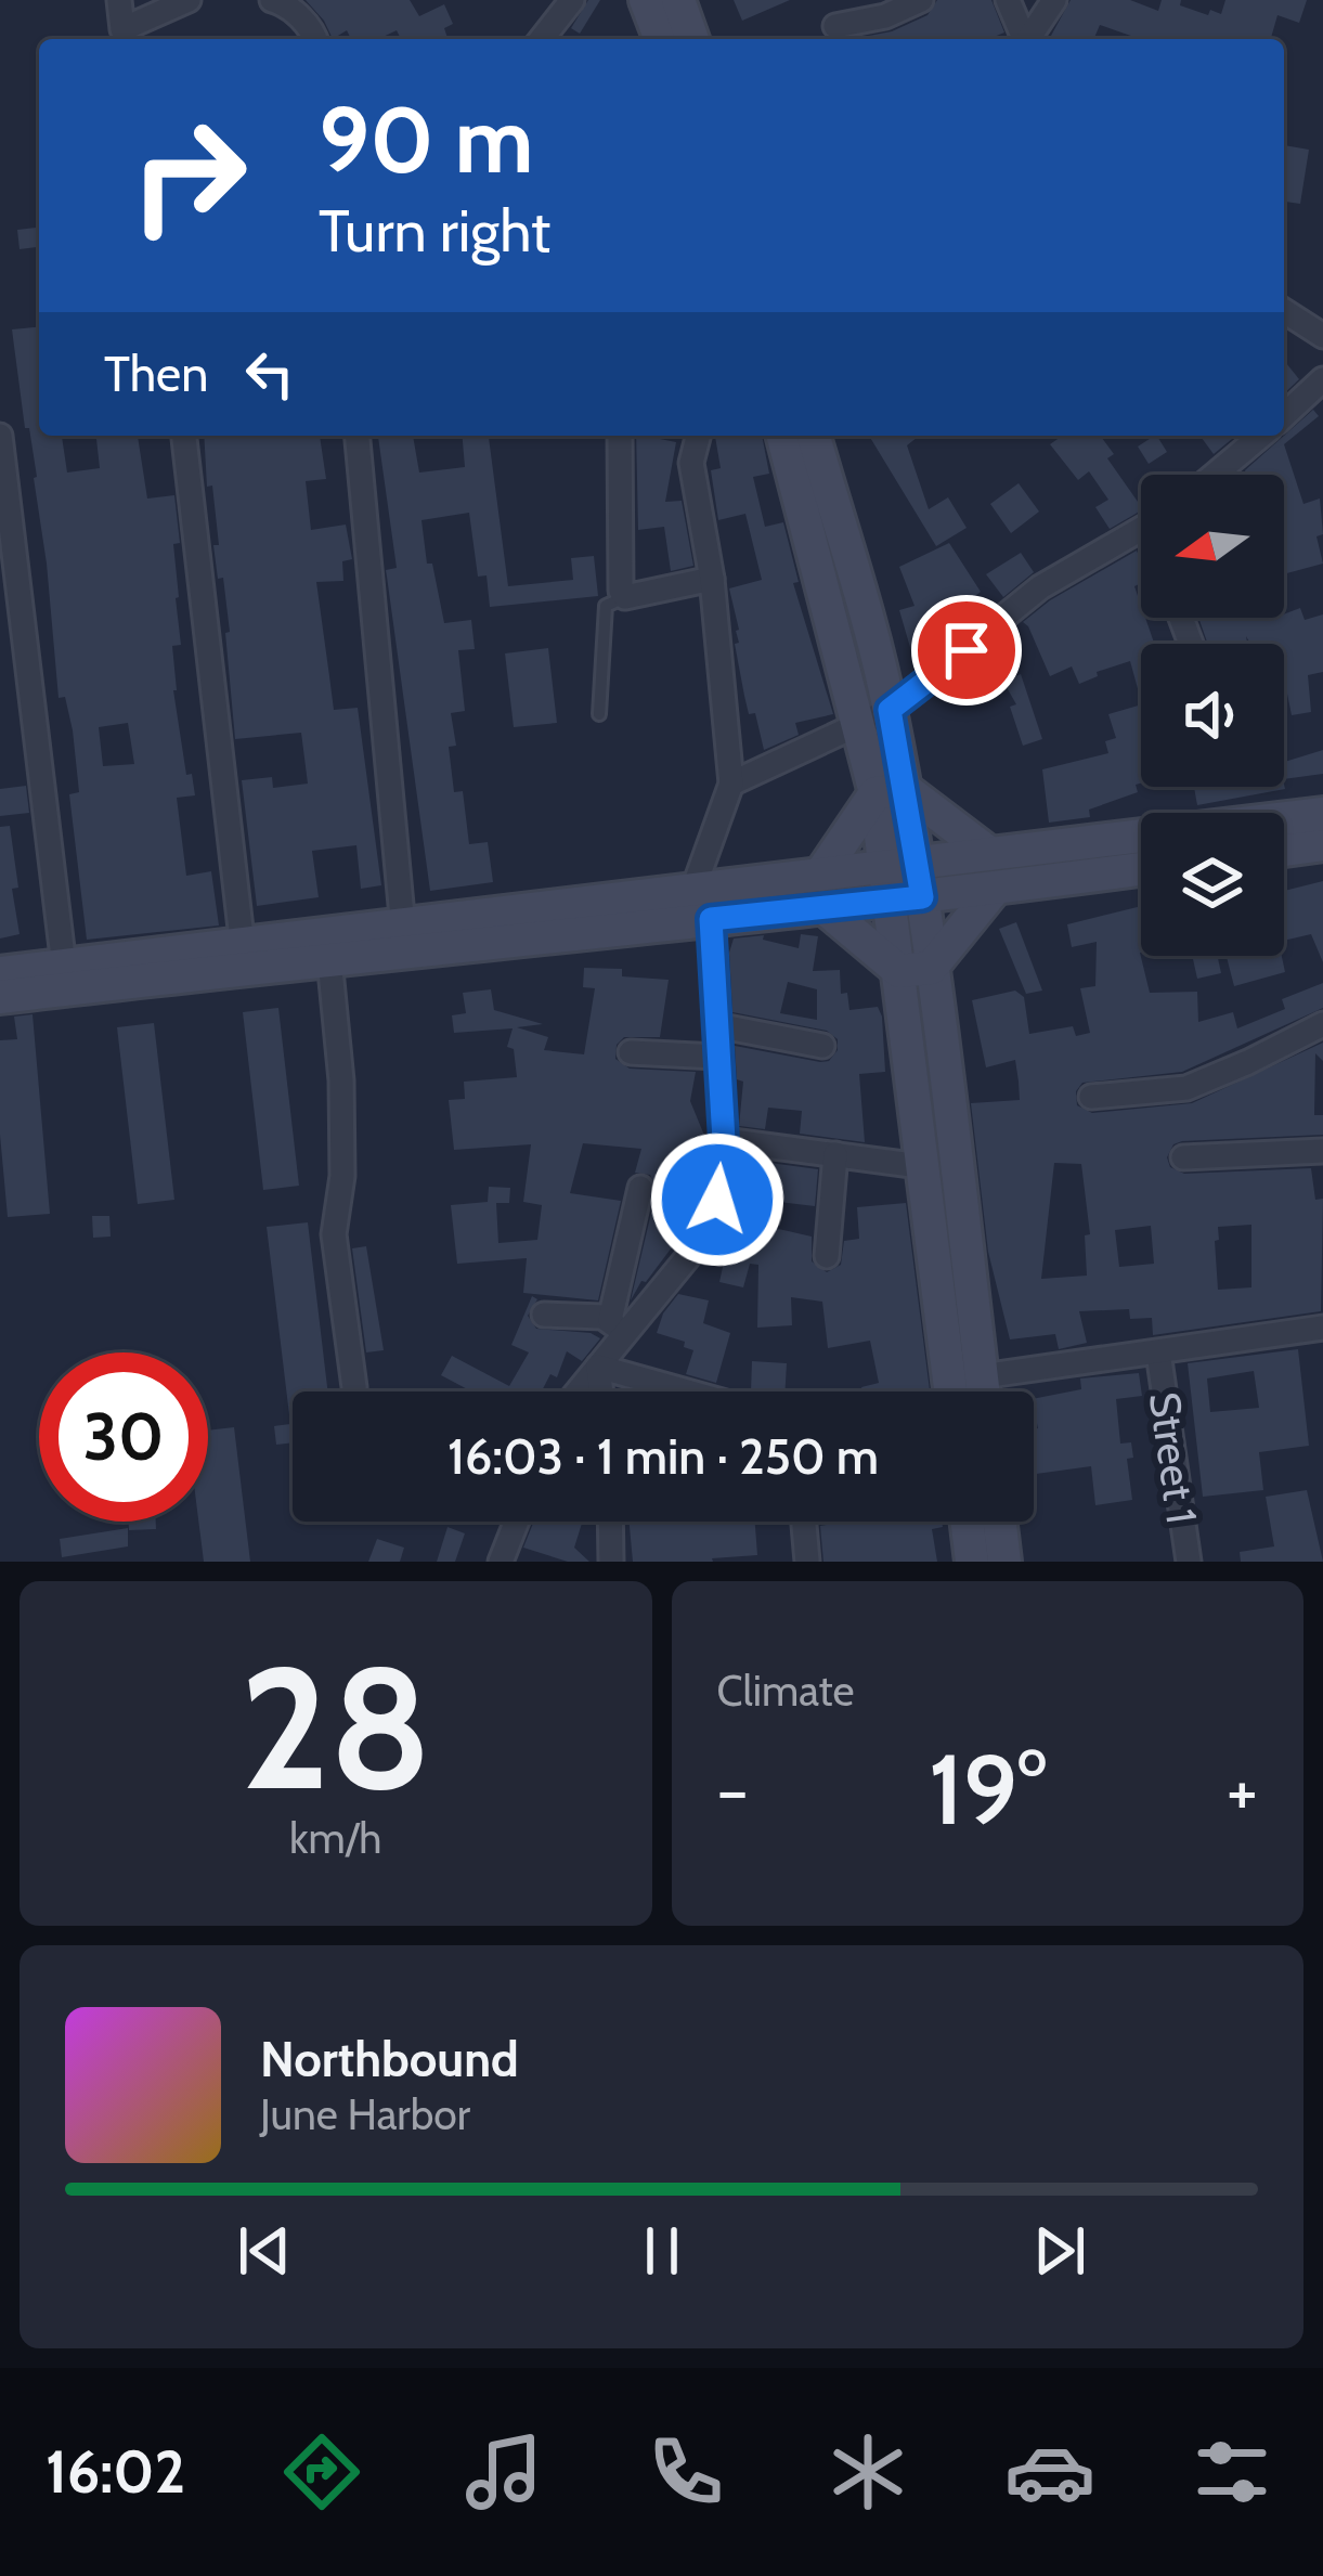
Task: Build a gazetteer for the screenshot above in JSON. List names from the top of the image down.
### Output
{
  "streets": {
    "street": ["Street 1"]
  },
  "north": "left",
  "page": {
    "turn": ["90 m", "Turn right"],
    "then": "Then",
    "limit": "30",
    "trip": "16:03 · 1 min · 250 m",
    "tile": [
      ["28", "km/h"],
      "Climate"
    ],
    "heat": ["−", "19°", "+"],
    "song": ["Northbound", "June Harbor"],
    "tabs": "16:02"
  }
}
